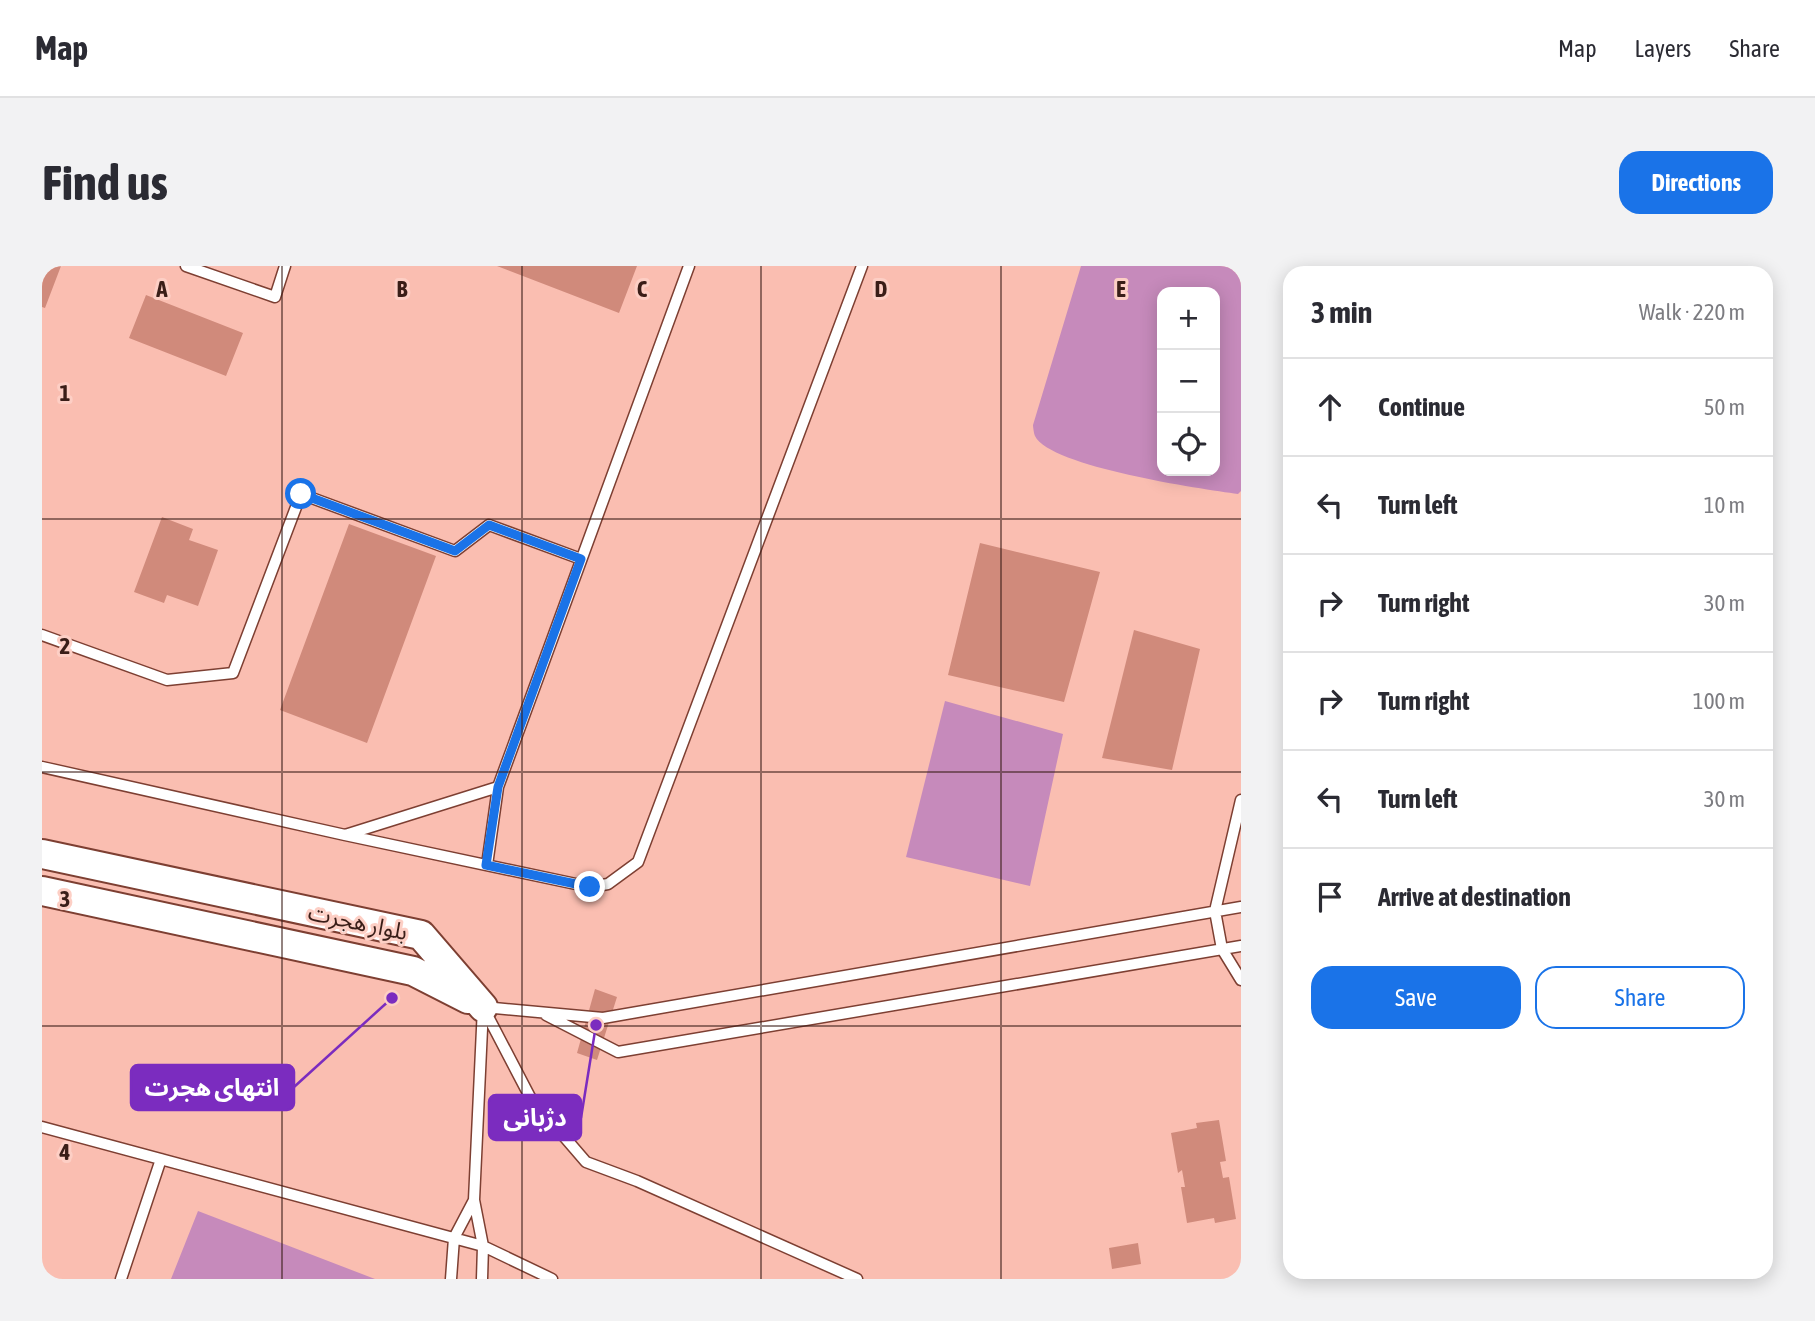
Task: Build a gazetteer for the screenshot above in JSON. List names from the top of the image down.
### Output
{
  "streets": {
    "main road": ["بلوار هجرت"]
  },
  "places": ["انتهای هجرت", "دژبانی"],
  "page": {
    "header": "Map",
    "nav": ["Map", "Layers", "Share"],
    "buttons": [
      "Directions",
      ["Save", "Share"]
    ],
    "title": "Find us",
    "heading": ["3 min", "Walk · 220 m"],
    "map_buttons": ["+", "−"],
    "list": [
      ["Continue", "50 m"],
      ["Turn left", "10 m"],
      ["Turn right", "30 m"],
      ["Turn right", "100 m"],
      ["Turn left", "30 m"],
      "Arrive at destination"
    ]
  },
  "grid": {
    "columns": [
      "A",
      "B",
      "C",
      "D",
      "E"
    ],
    "rows": [
      "1",
      "2",
      "3",
      "4"
    ]
  }
}
